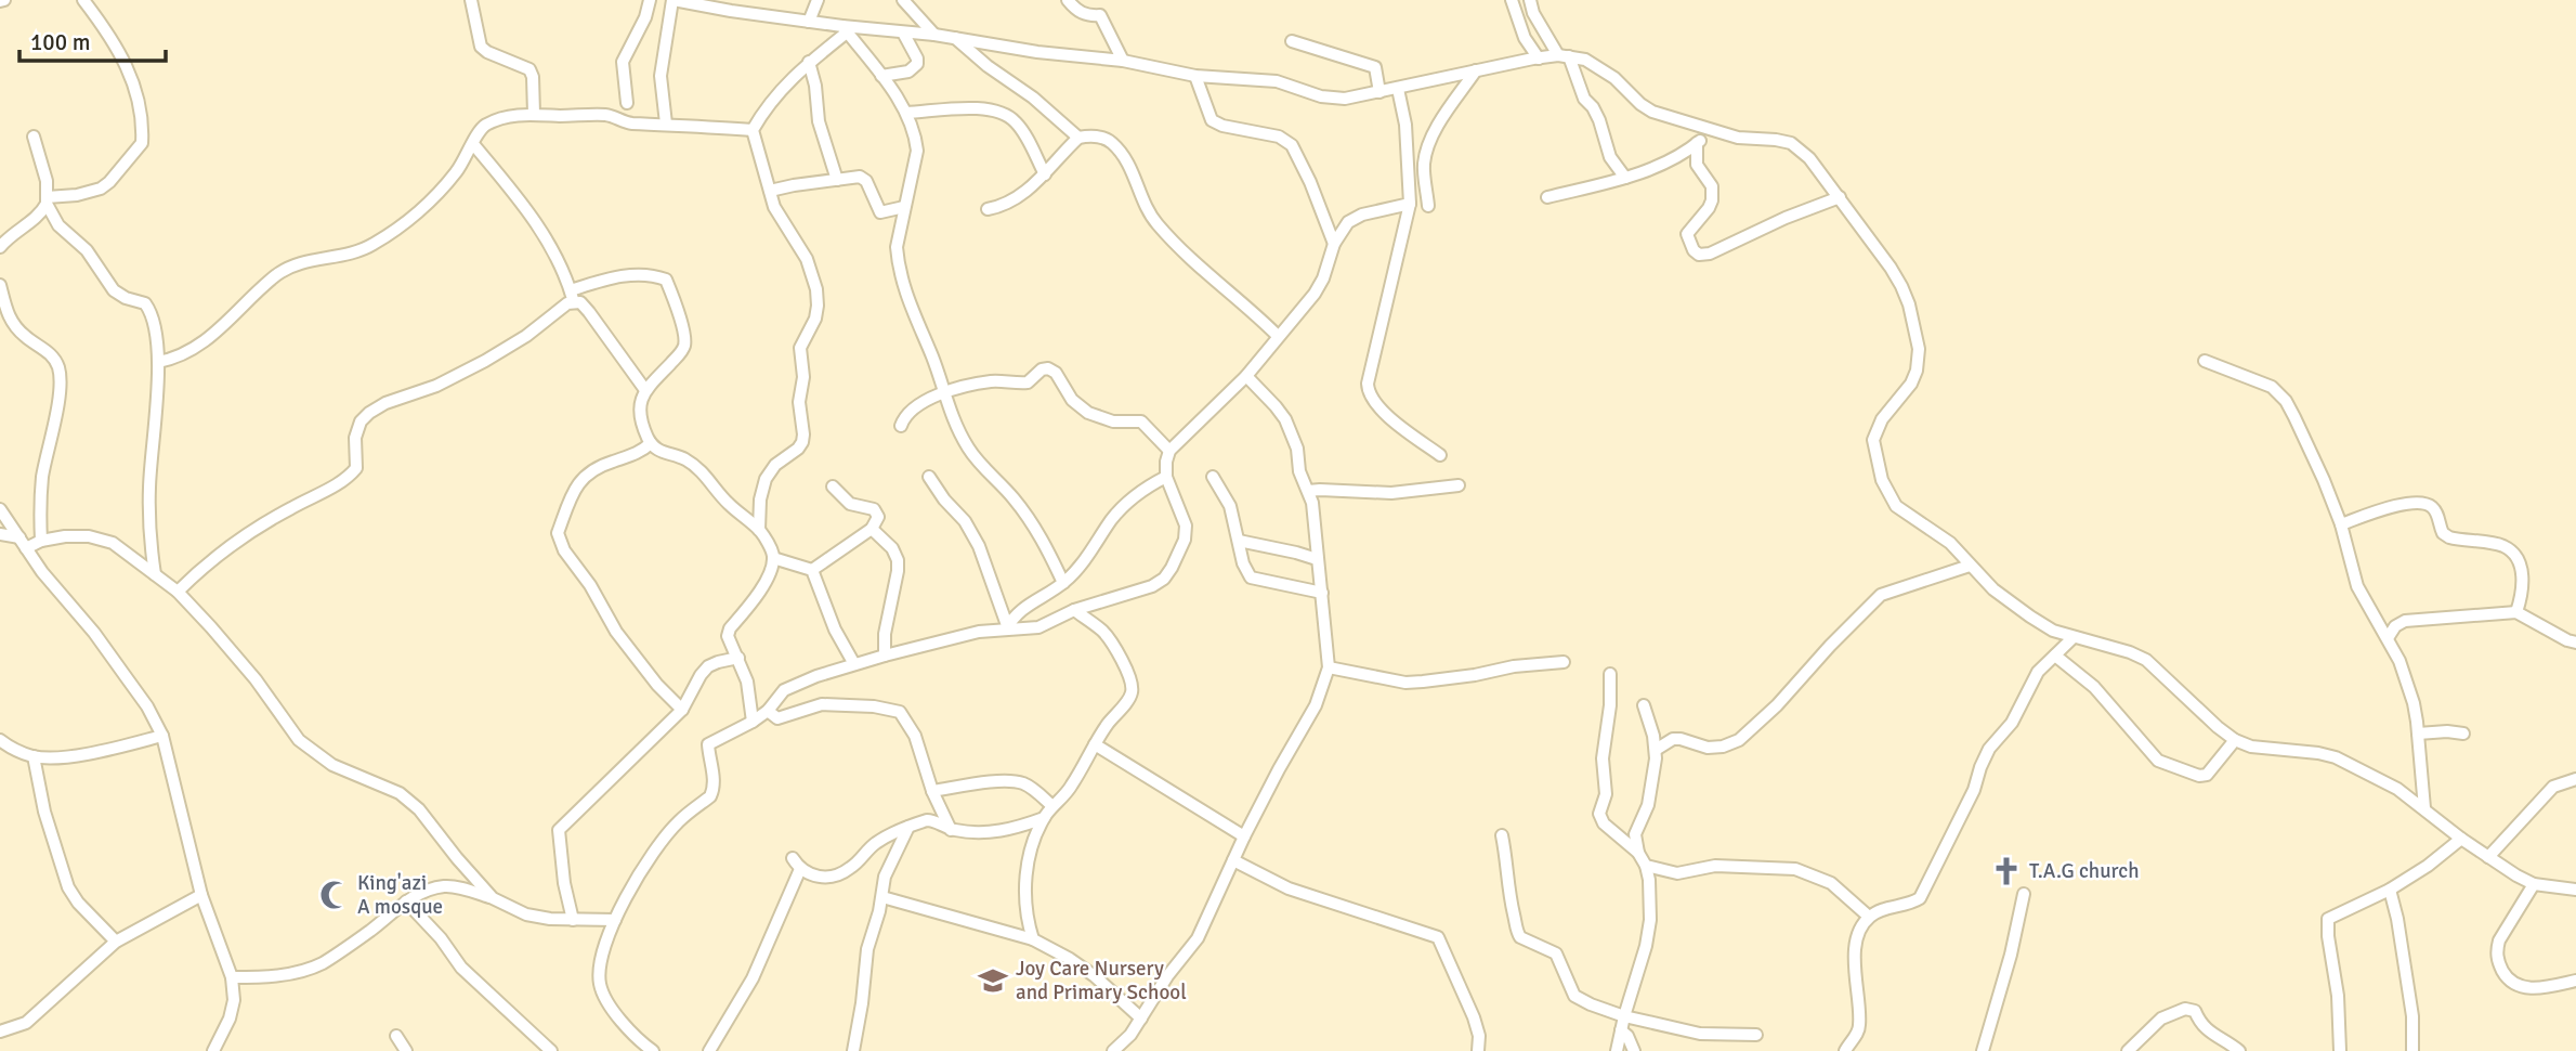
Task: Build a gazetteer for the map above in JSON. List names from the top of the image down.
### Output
{
  "places": {
    "church": ["T.A.G church"],
    "mosque": ["King'azi A mosque"],
    "school or university": ["Joy Care Nursery and Primary School"]
  },
  "scale_bar": "100 m"
}
